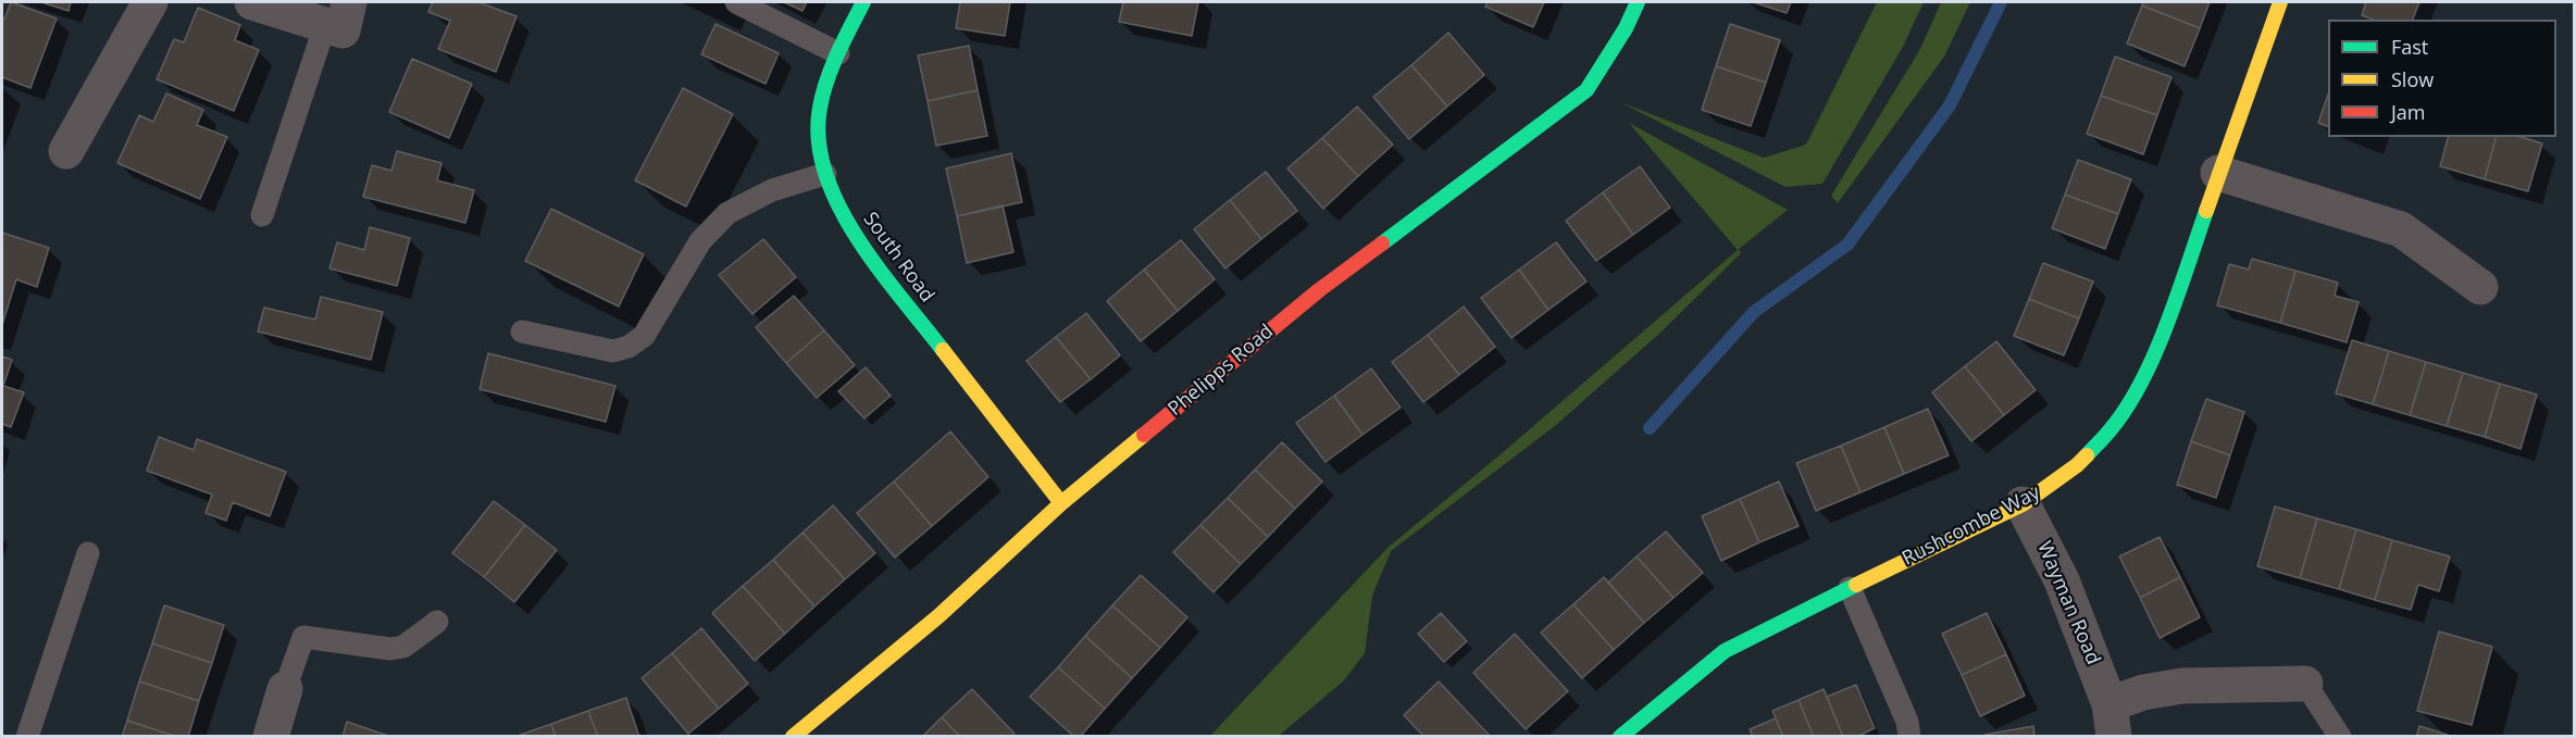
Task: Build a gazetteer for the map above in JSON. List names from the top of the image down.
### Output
{
  "streets": {
    "street": [
      "South Road",
      "Phelipps Road",
      "Rushcombe Way",
      "Wayman Road"
    ]
  },
  "crossings": [
    ["South Road", "Phelipps Road"],
    ["Rushcombe Way", "Wayman Road"]
  ],
  "legend": ["Fast", "Slow", "Jam"]
}
